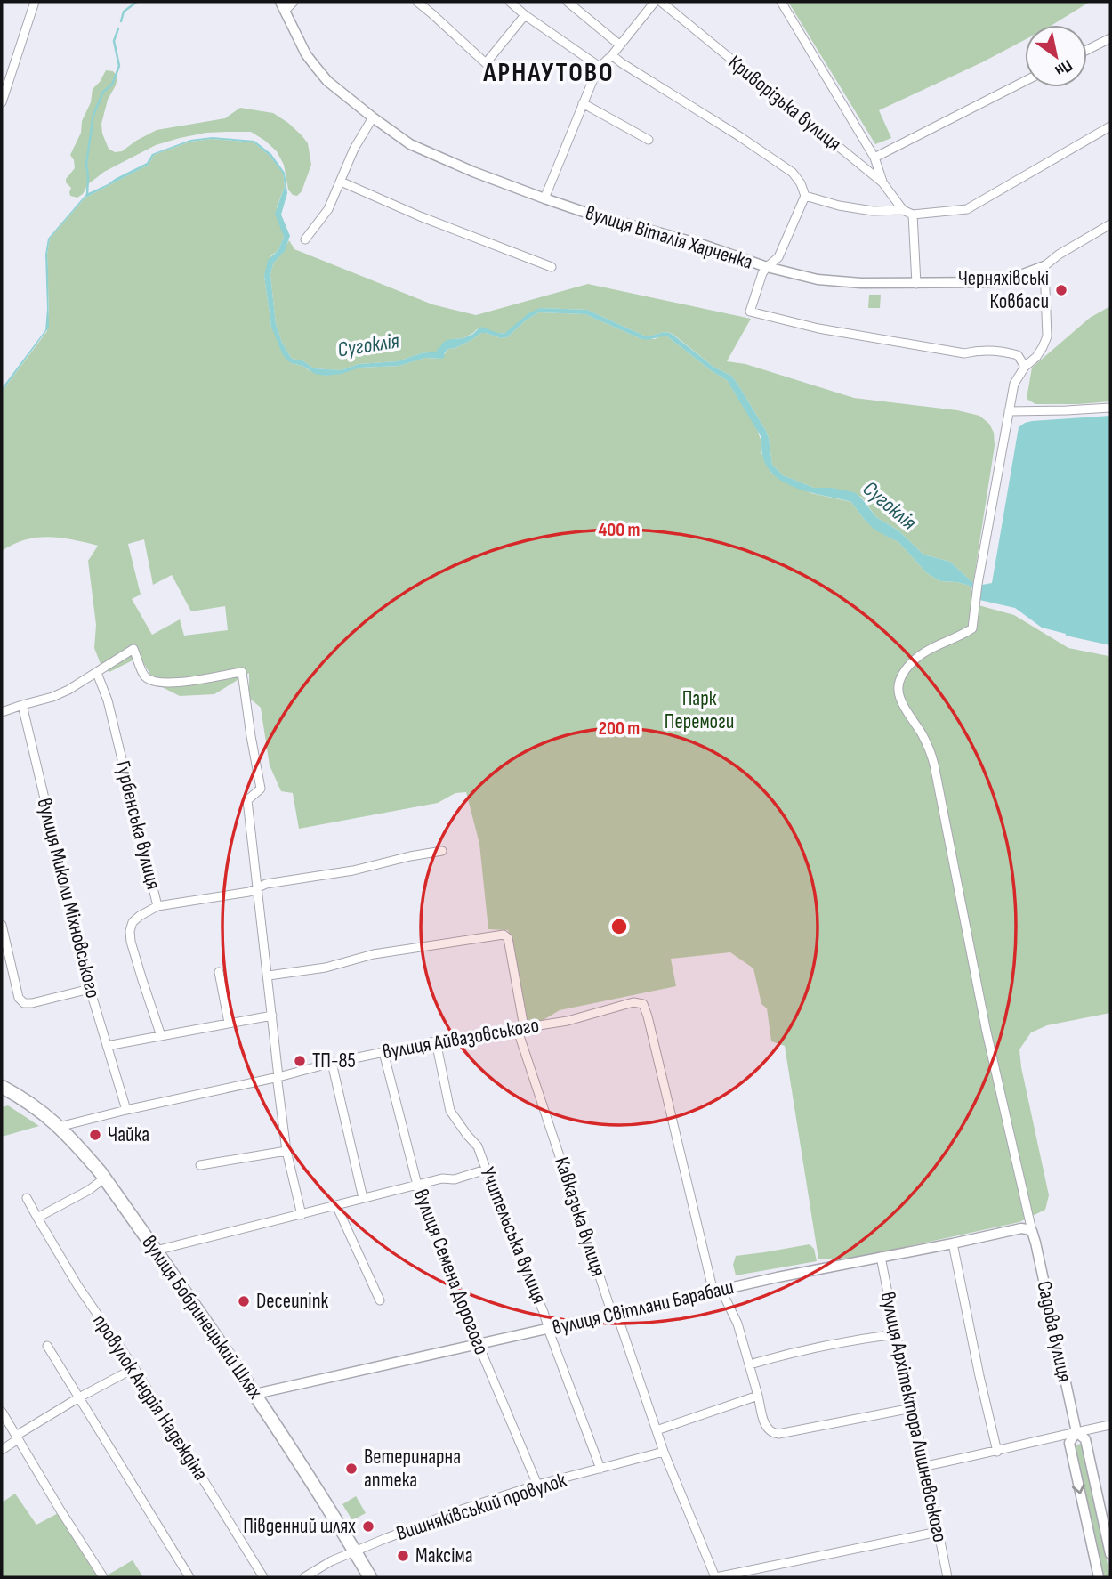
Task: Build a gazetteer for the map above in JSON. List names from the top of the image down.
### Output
{
  "streets": {
    "main road": ["вулиця Бобринецький Шлях"],
    "street": [
      "Криворізька вулиця",
      "вулиця Віталія Харченка",
      "Гурбенська вулиця",
      "вулиця Миколи Міхновського",
      "вулиця Айвазовського",
      "Кавказька вулиця",
      "Учительська вулиця",
      "вулиця Семена Дорогого",
      "вулиця Світлани Барабаш",
      "Садова вулиця",
      "провулок Андрія Надєждіна",
      "вулиця Архітектора Лишневського",
      "Вишняківський провулок"
    ]
  },
  "crossings": [
    ["вулиця Миколи Міхновського", "вулиця Айвазовського"],
    ["вулиця Айвазовського", "Кавказька вулиця"],
    ["вулиця Айвазовського", "Учительська вулиця"],
    ["вулиця Айвазовського", "вулиця Семена Дорогого"],
    ["вулиця Айвазовського", "вулиця Світлани Барабаш"],
    ["вулиця Айвазовського", "вулиця Бобринецький Шлях"],
    ["Кавказька вулиця", "вулиця Світлани Барабаш"],
    ["Кавказька вулиця", "Вишняківський провулок"],
    ["Учительська вулиця", "вулиця Світлани Барабаш"],
    ["Учительська вулиця", "Вишняківський провулок"],
    ["вулиця Семена Дорогого", "вулиця Світлани Барабаш"],
    ["вулиця Семена Дорогого", "Вишняківський провулок"],
    ["вулиця Світлани Барабаш", "вулиця Бобринецький Шлях"],
    ["вулиця Світлани Барабаш", "Садова вулиця"],
    ["вулиця Світлани Барабаш", "вулиця Архітектора Лишневського"],
    ["вулиця Бобринецький Шлях", "Вишняківський провулок"]
  ],
  "districts": ["АРНАУТОВО"],
  "water": ["Сугоклія"],
  "parks": ["Парк Перемоги"],
  "places": [
    "Черняхівські Ковбаси",
    "ТП-85",
    "Чайка",
    "Deceunink",
    "Ветеринарна аптека",
    "Південний шлях",
    "Максіма"
  ],
  "north": "bottom right",
  "rings": ["400 m", "200 m"]
}
